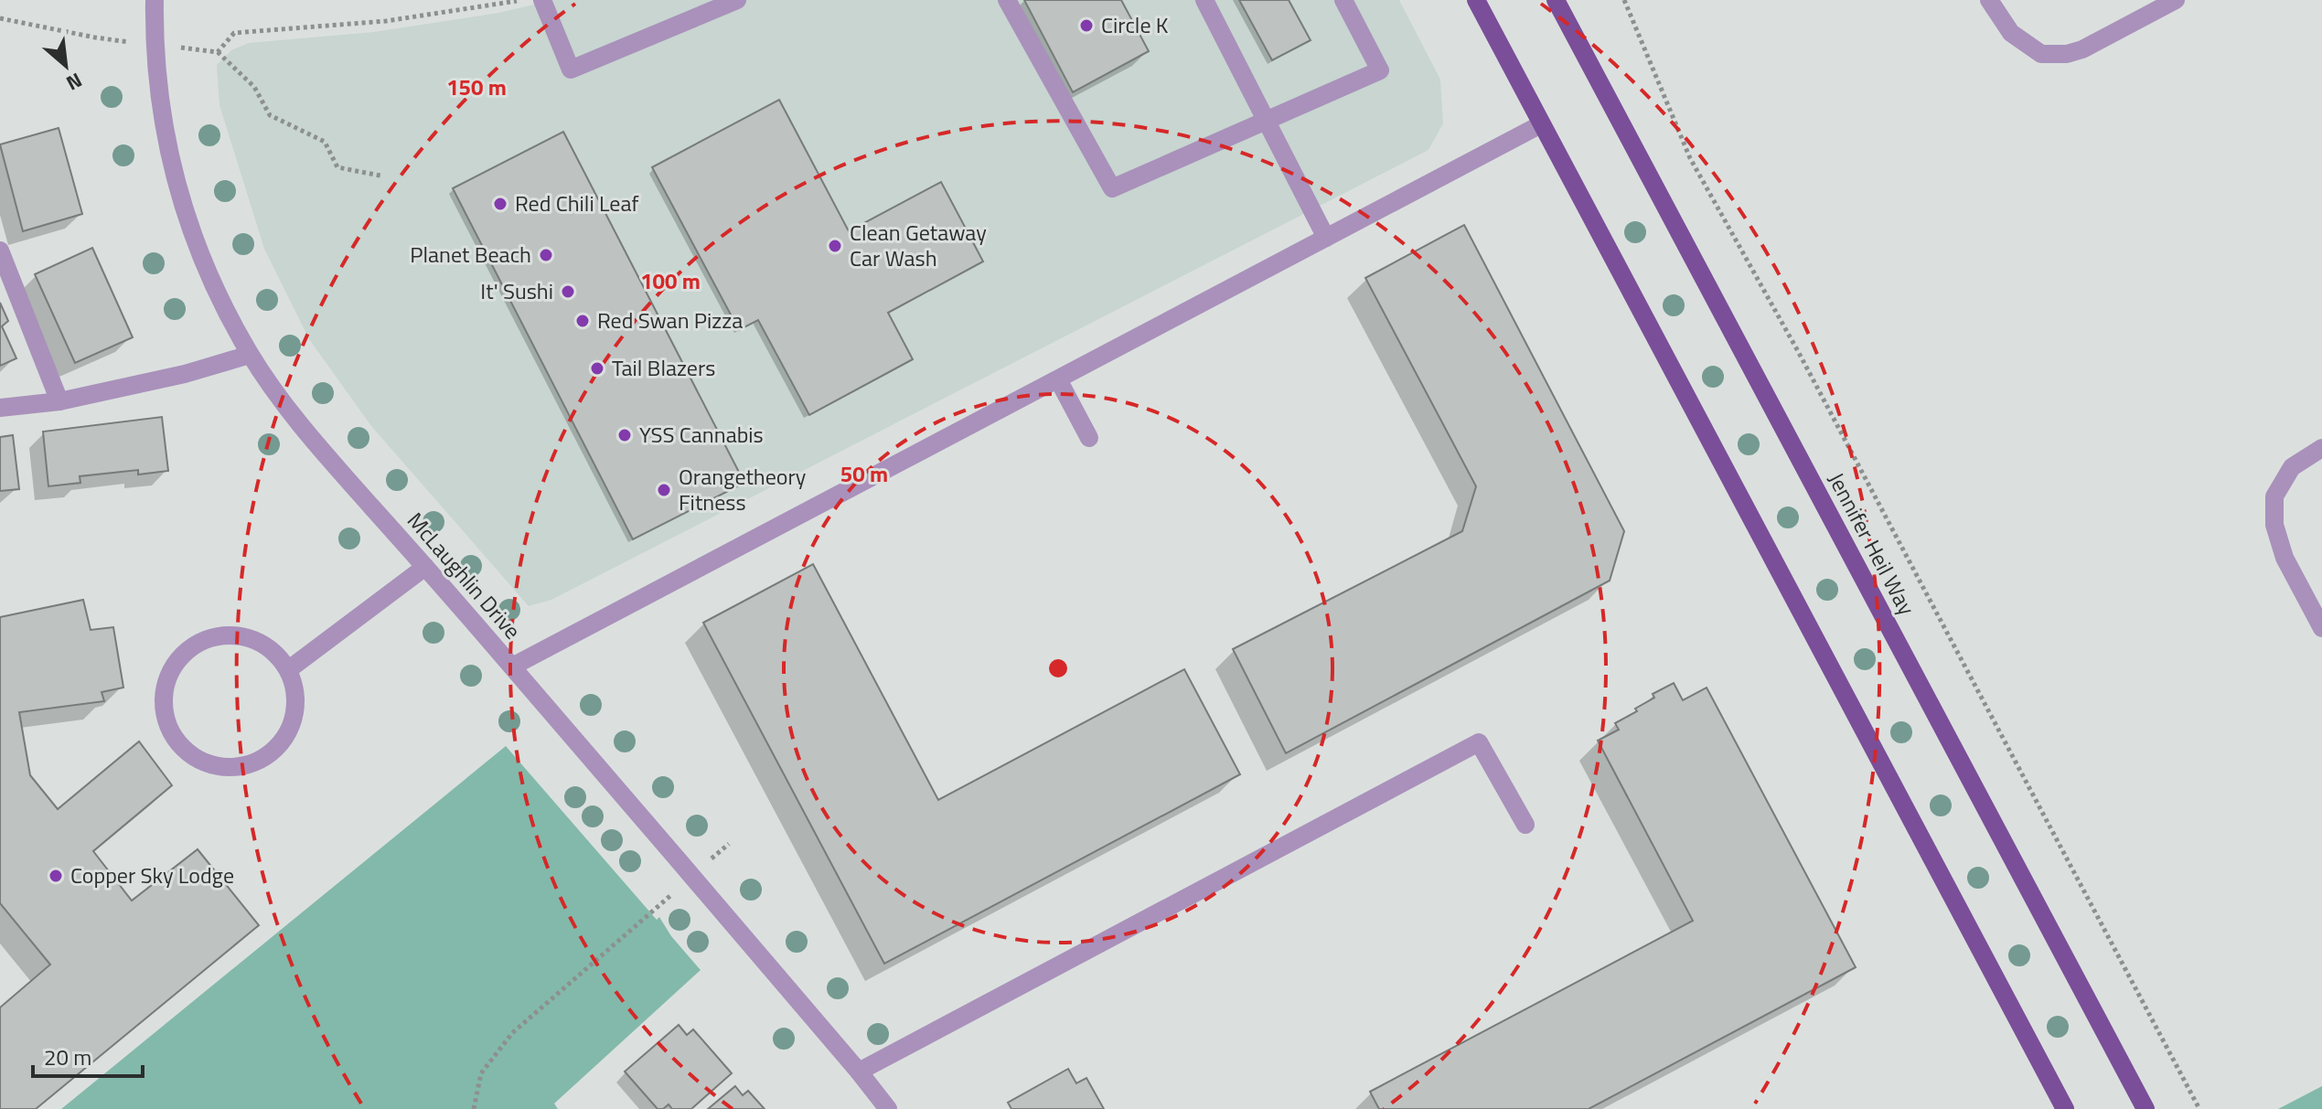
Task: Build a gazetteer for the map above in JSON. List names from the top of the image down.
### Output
{
  "streets": {
    "main road": ["Jennifer Heil Way"],
    "street": ["McLaughlin Drive"]
  },
  "places": [
    "Circle K",
    "Red Chili Leaf",
    "Clean Getaway Car Wash",
    "Planet Beach",
    "It' Sushi",
    "Red Swan Pizza",
    "Tail Blazers",
    "YSS Cannabis",
    "Orangetheory Fitness",
    "Copper Sky Lodge"
  ],
  "scale_bar": "20 m",
  "north": "bottom right",
  "rings": ["150 m", "100 m", "50 m"]
}
